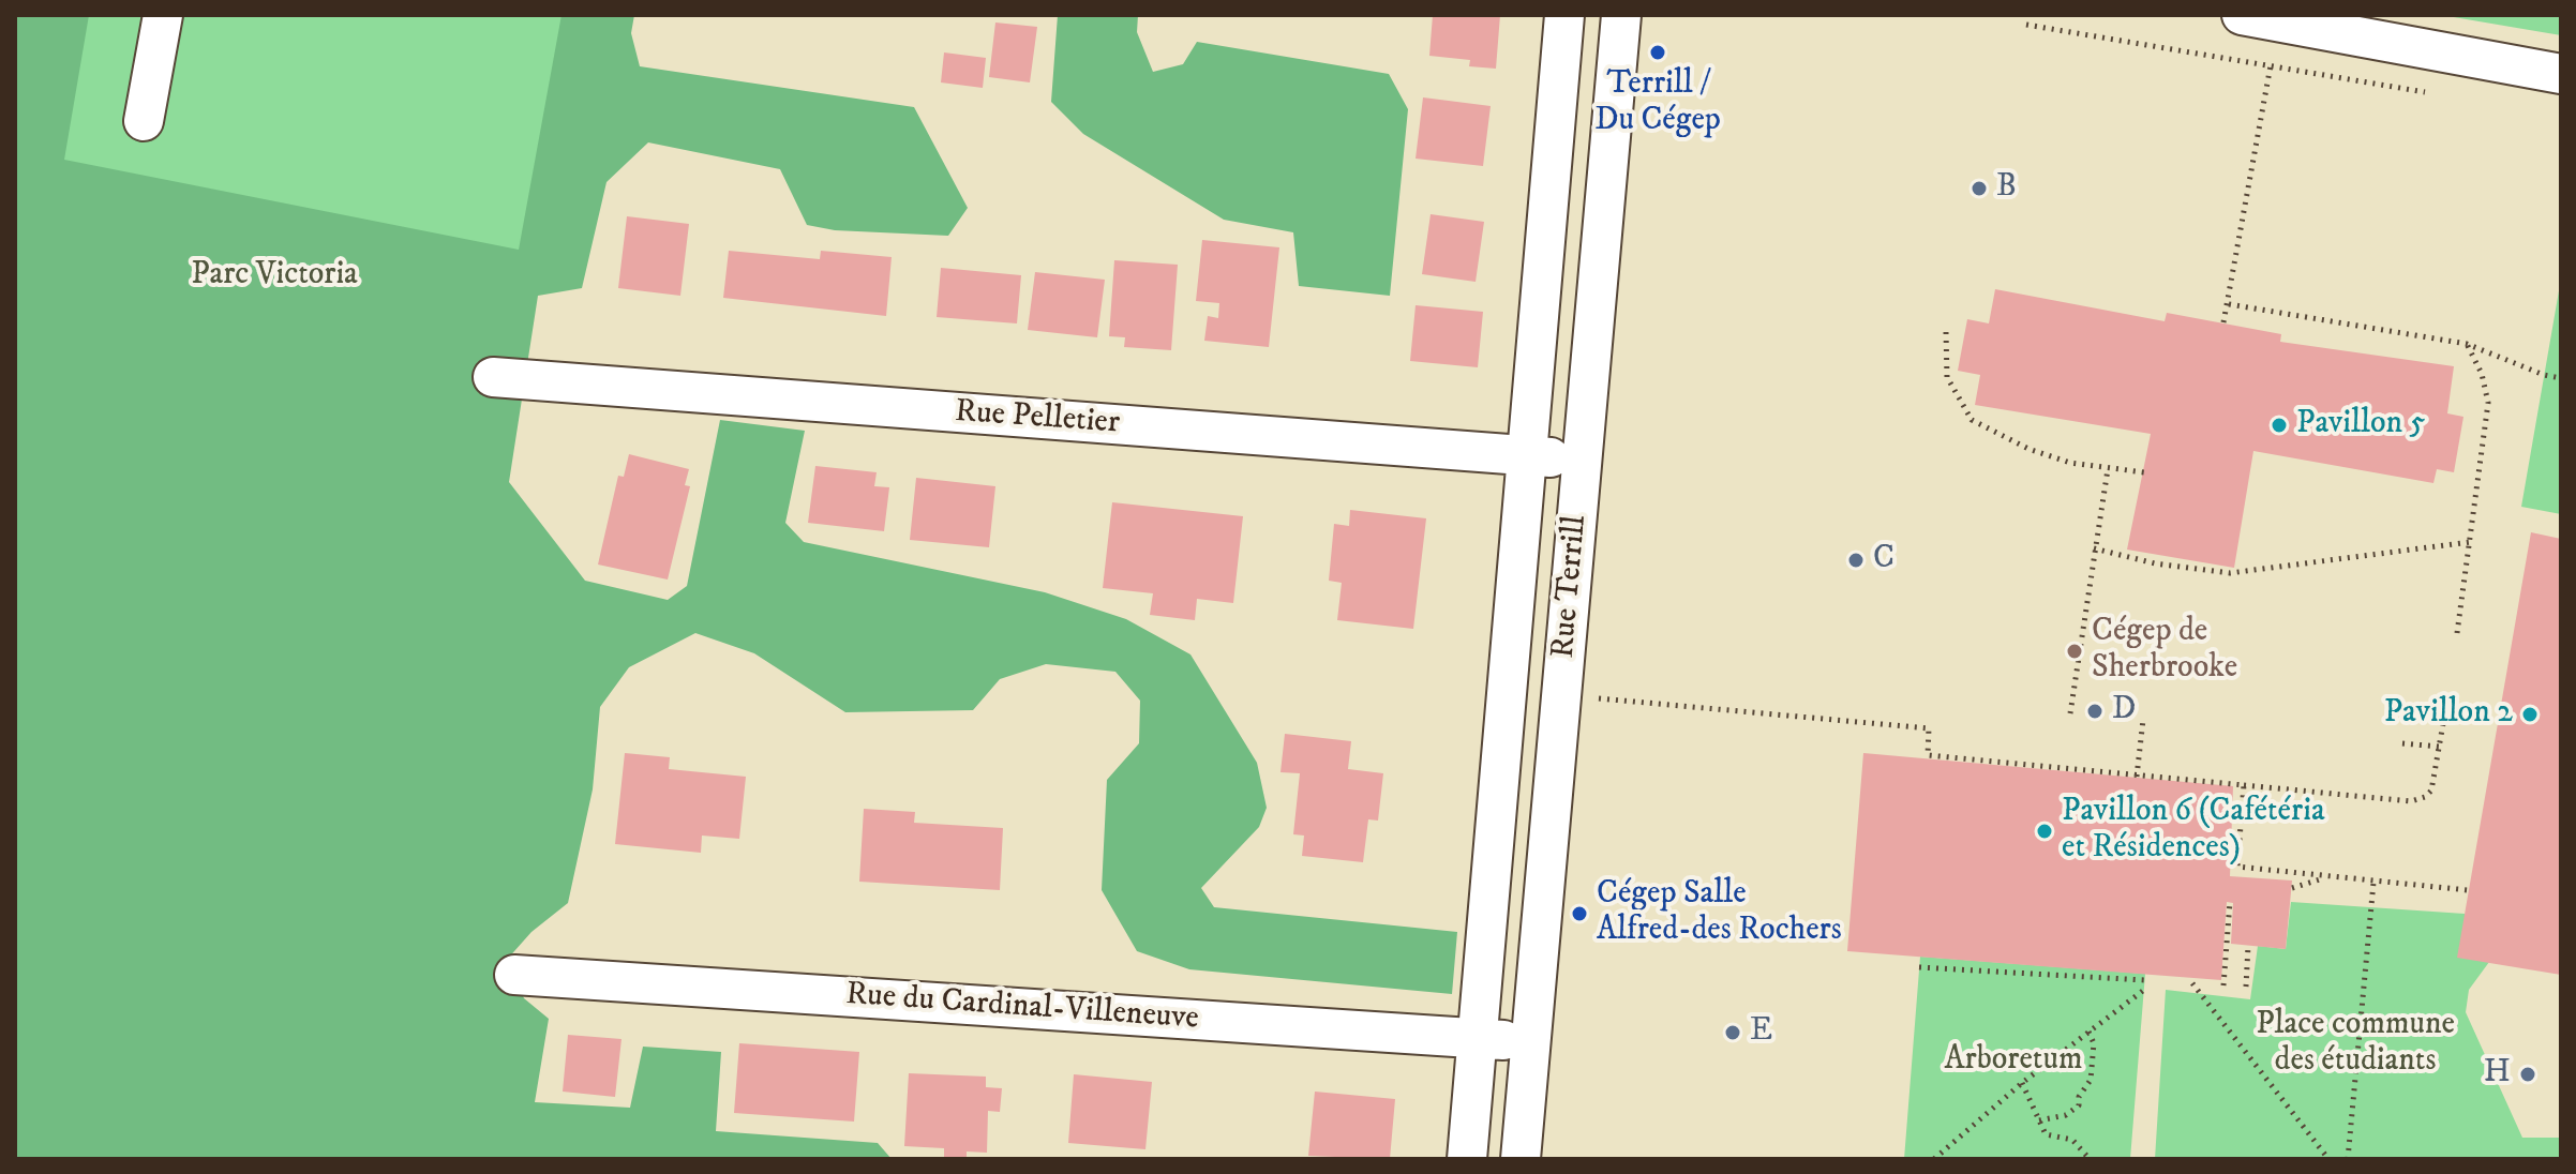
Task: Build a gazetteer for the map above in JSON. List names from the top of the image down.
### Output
{
  "streets": {
    "street": ["Rue Pelletier", "Rue Terrill", "Rue du Cardinal-Villeneuve"]
  },
  "crossings": [
    ["Rue Pelletier", "Rue Terrill"],
    ["Rue Terrill", "Rue du Cardinal-Villeneuve"]
  ],
  "parks": ["Parc Victoria", "Place commune des étudiants", "Arboretum"],
  "places": [
    "Terrill / Du Cégep",
    "B",
    "Pavillon 5",
    "C",
    "Cégep de Sherbrooke",
    "D",
    "Pavillon 2",
    "Pavillon 6 (Cafétéria et Résidences)",
    "Cégep Salle Alfred-des Rochers",
    "E",
    "H"
  ]
}
